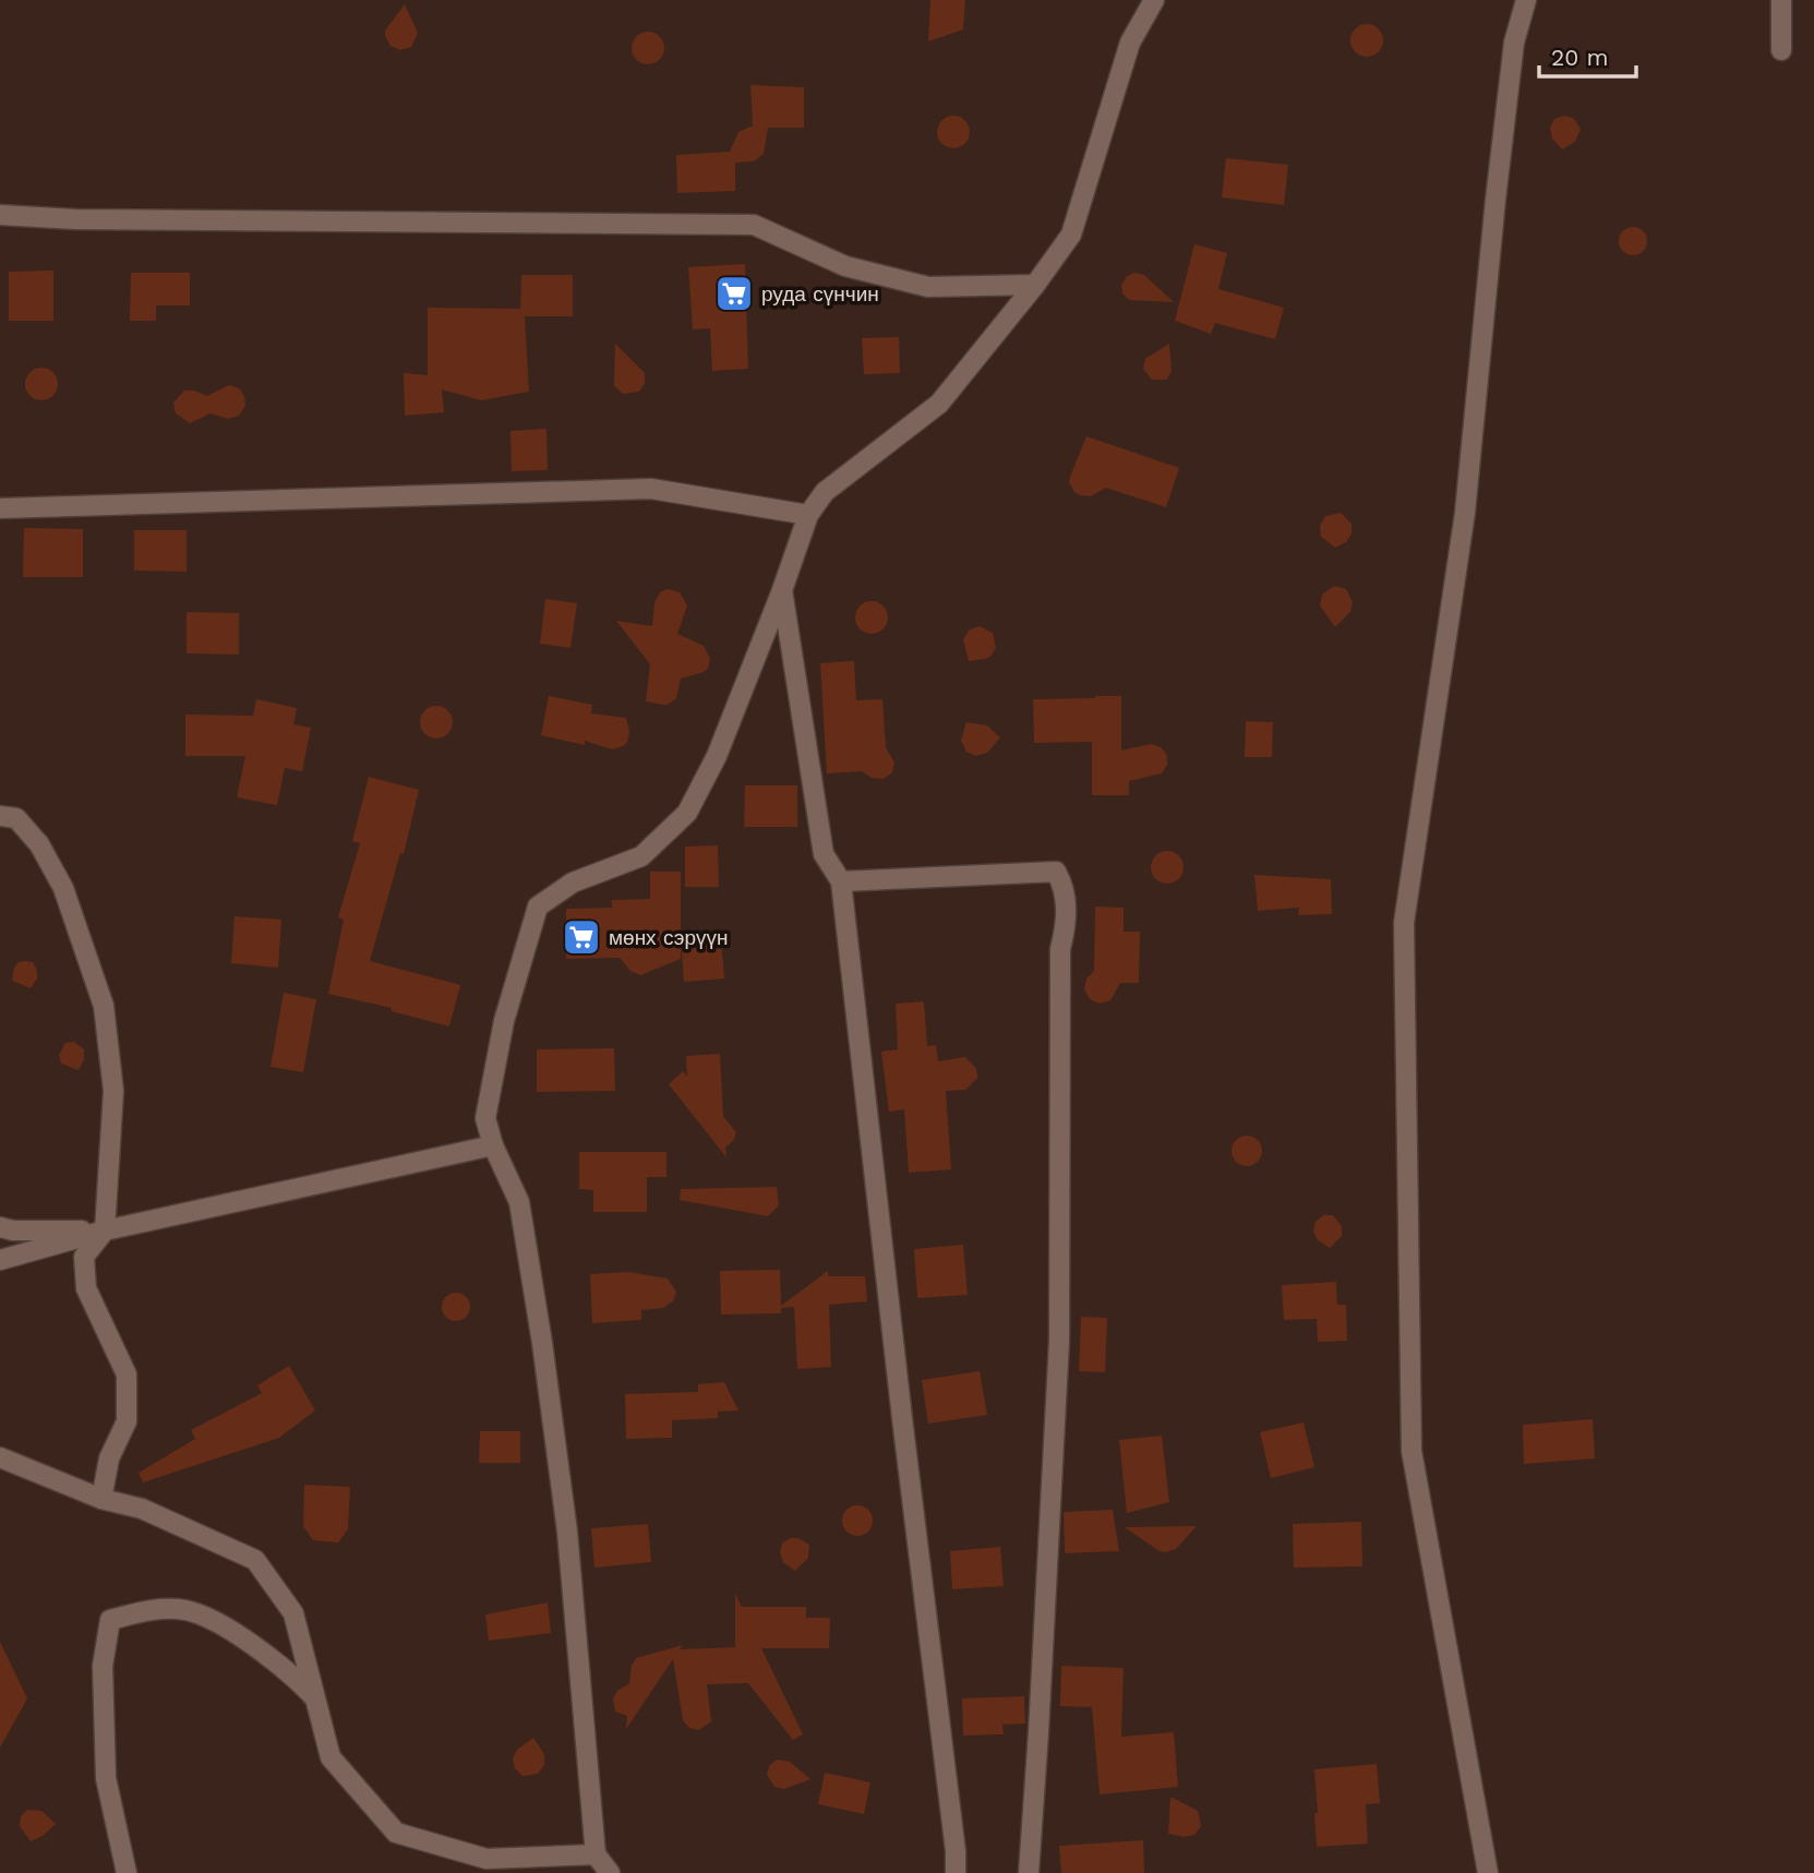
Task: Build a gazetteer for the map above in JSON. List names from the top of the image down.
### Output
{
  "places": {
    "supermarket": ["руда сүнчин", "мөнх сэрүүн"]
  },
  "scale_bar": "20 m"
}
